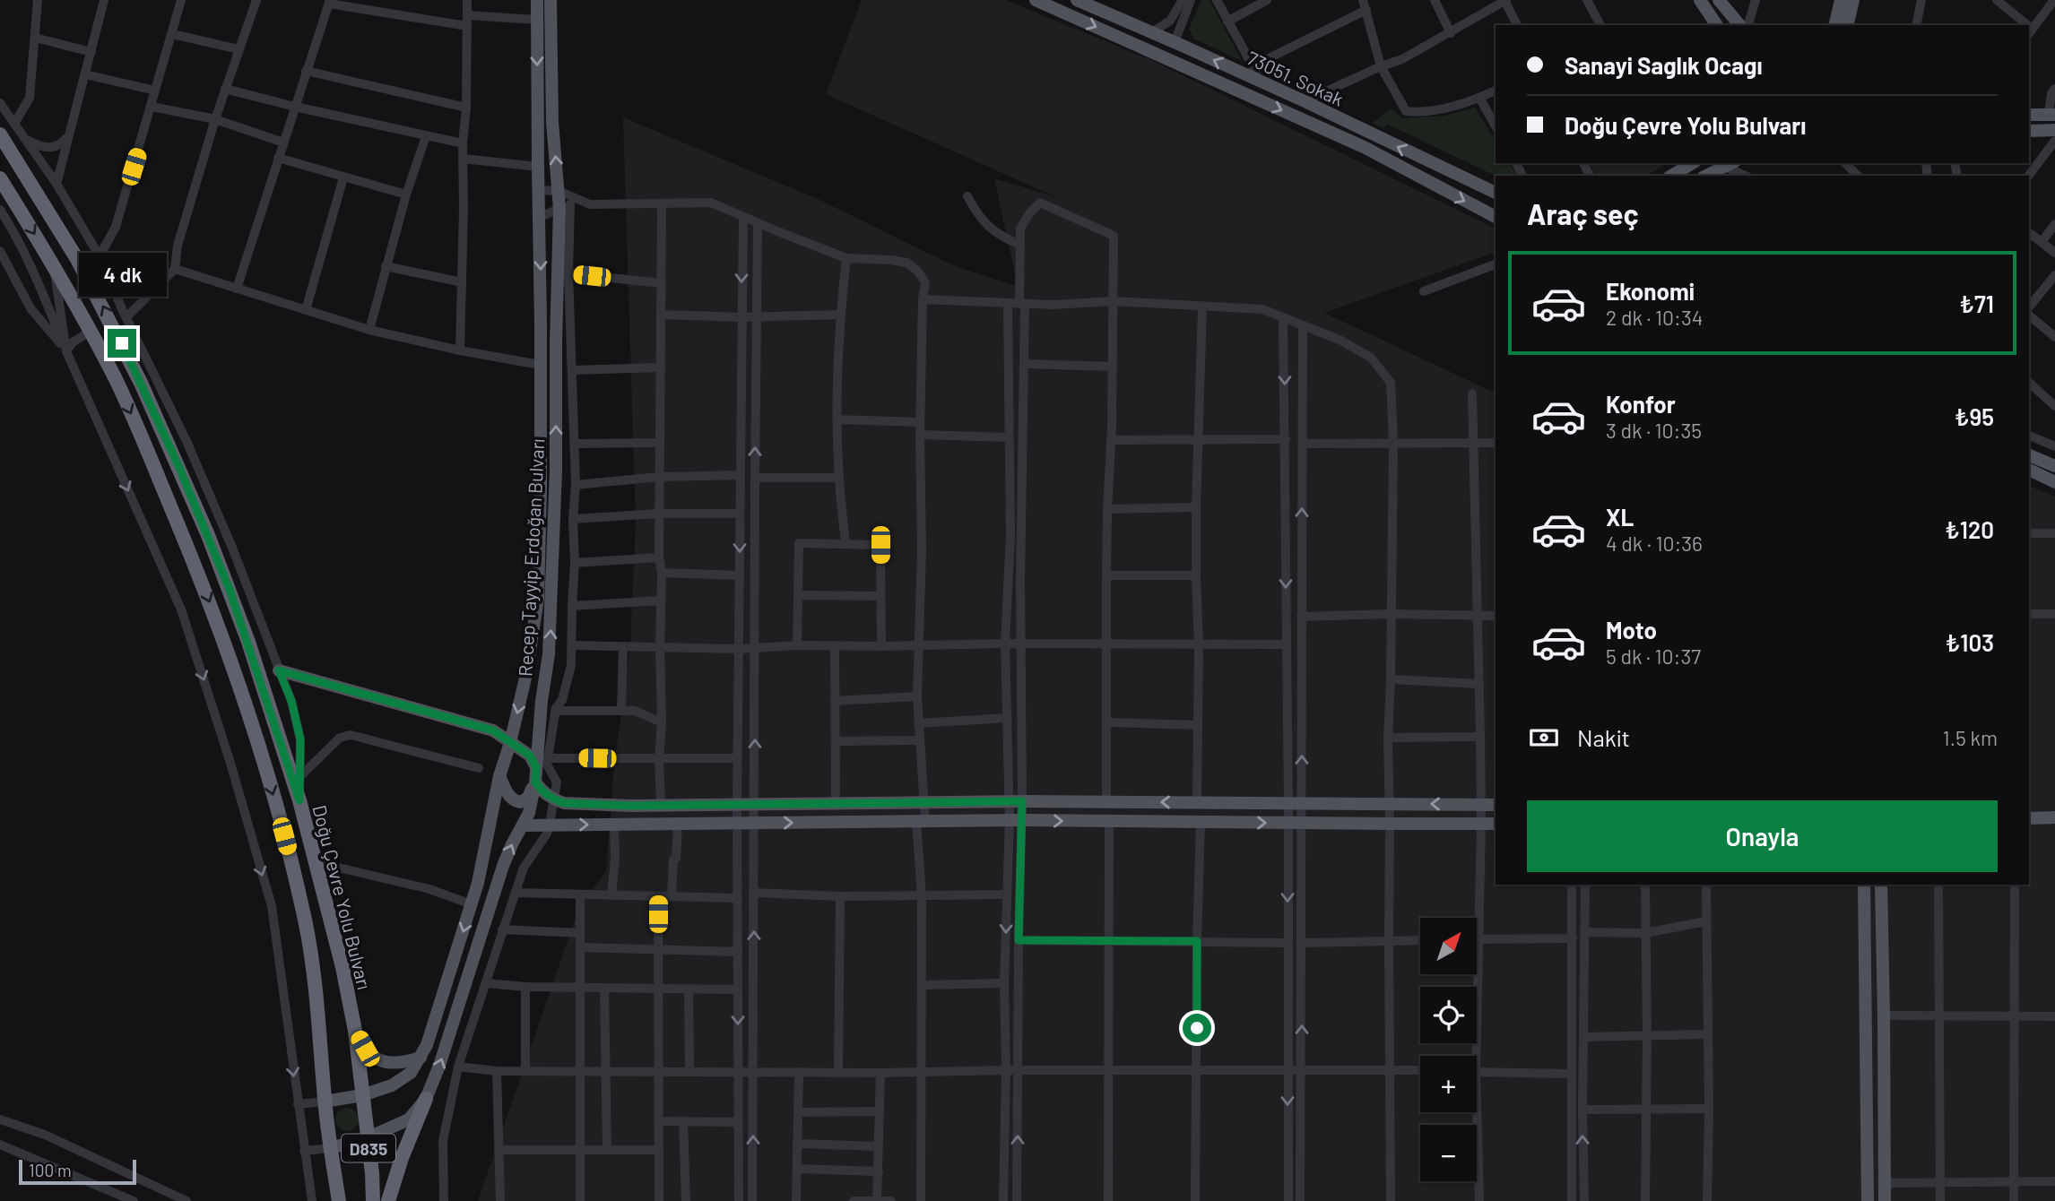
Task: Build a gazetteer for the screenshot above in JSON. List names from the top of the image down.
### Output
{
  "streets": {
    "highway": ["Doğu Çevre Yolu Bulvarı", "D835"],
    "main road": ["73051. Sokak", "Recep Tayyip Erdoğan Bulvarı"]
  },
  "crossings": [
    ["Recep Tayyip Erdoğan Bulvarı", "Doğu Çevre Yolu Bulvarı"],
    ["Recep Tayyip Erdoğan Bulvarı", "D835"],
    ["Doğu Çevre Yolu Bulvarı", "D835"]
  ],
  "scale_bar": "100 m",
  "north": "top right",
  "page": {
    "banner": ["Sanayi Saglık Ocagı", "Doğu Çevre Yolu Bulvarı"],
    "heading": "Araç seç",
    "list": [
      {
        "name": "Ekonomi",
        "note": "2 dk · 10:34",
        "value": "₺71"
      },
      {
        "name": "Konfor",
        "note": "3 dk · 10:35",
        "value": "₺95"
      },
      {
        "name": "XL",
        "note": "4 dk · 10:36",
        "value": "₺120"
      },
      {
        "name": "Moto",
        "note": "5 dk · 10:37",
        "value": "₺103"
      }
    ],
    "bubble": "4 dk",
    "pay": ["Nakit", "1.5 km"],
    "buttons": "Onayla",
    "map_buttons": ["+", "−"],
    "scale": "100 m"
  }
}
